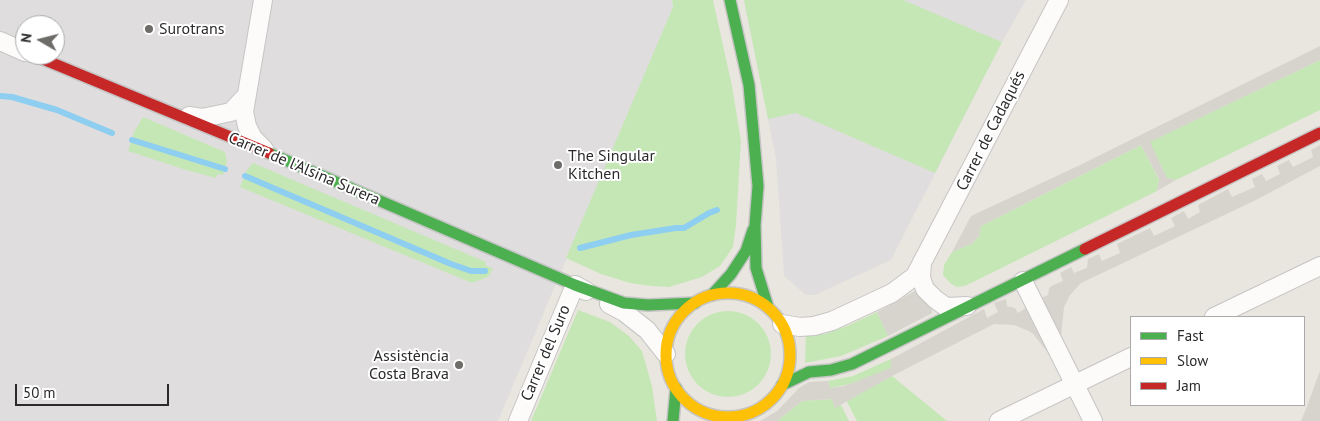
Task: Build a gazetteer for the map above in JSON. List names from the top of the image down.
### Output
{
  "streets": {
    "street": ["Carrer de Cadaqués", "Carrer de l'Alsina Surera", "Carrer del Suro"]
  },
  "crossings": [
    ["Carrer de Cadaqués", "Carrer de l'Alsina Surera"],
    ["Carrer de l'Alsina Surera", "Carrer del Suro"]
  ],
  "places": ["Surotrans", "The Singular Kitchen", "Assistència Costa Brava"],
  "legend": ["Fast", "Slow", "Jam"],
  "scale_bar": "50 m",
  "north": "left"
}
